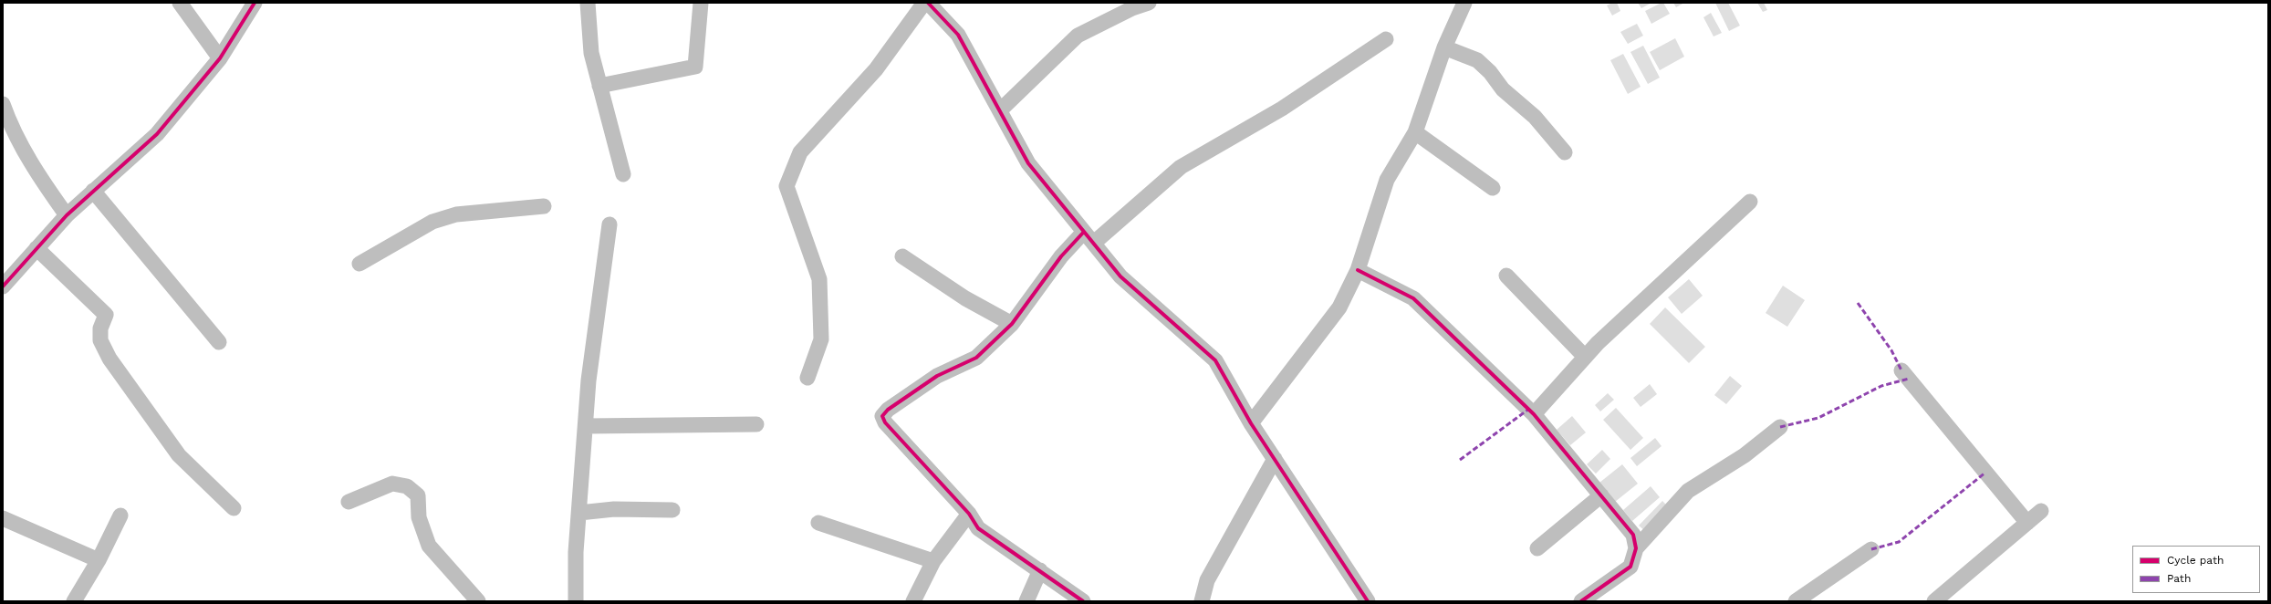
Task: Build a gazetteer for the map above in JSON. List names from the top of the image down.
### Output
{
  "legend": ["Cycle path", "Path"]
}
